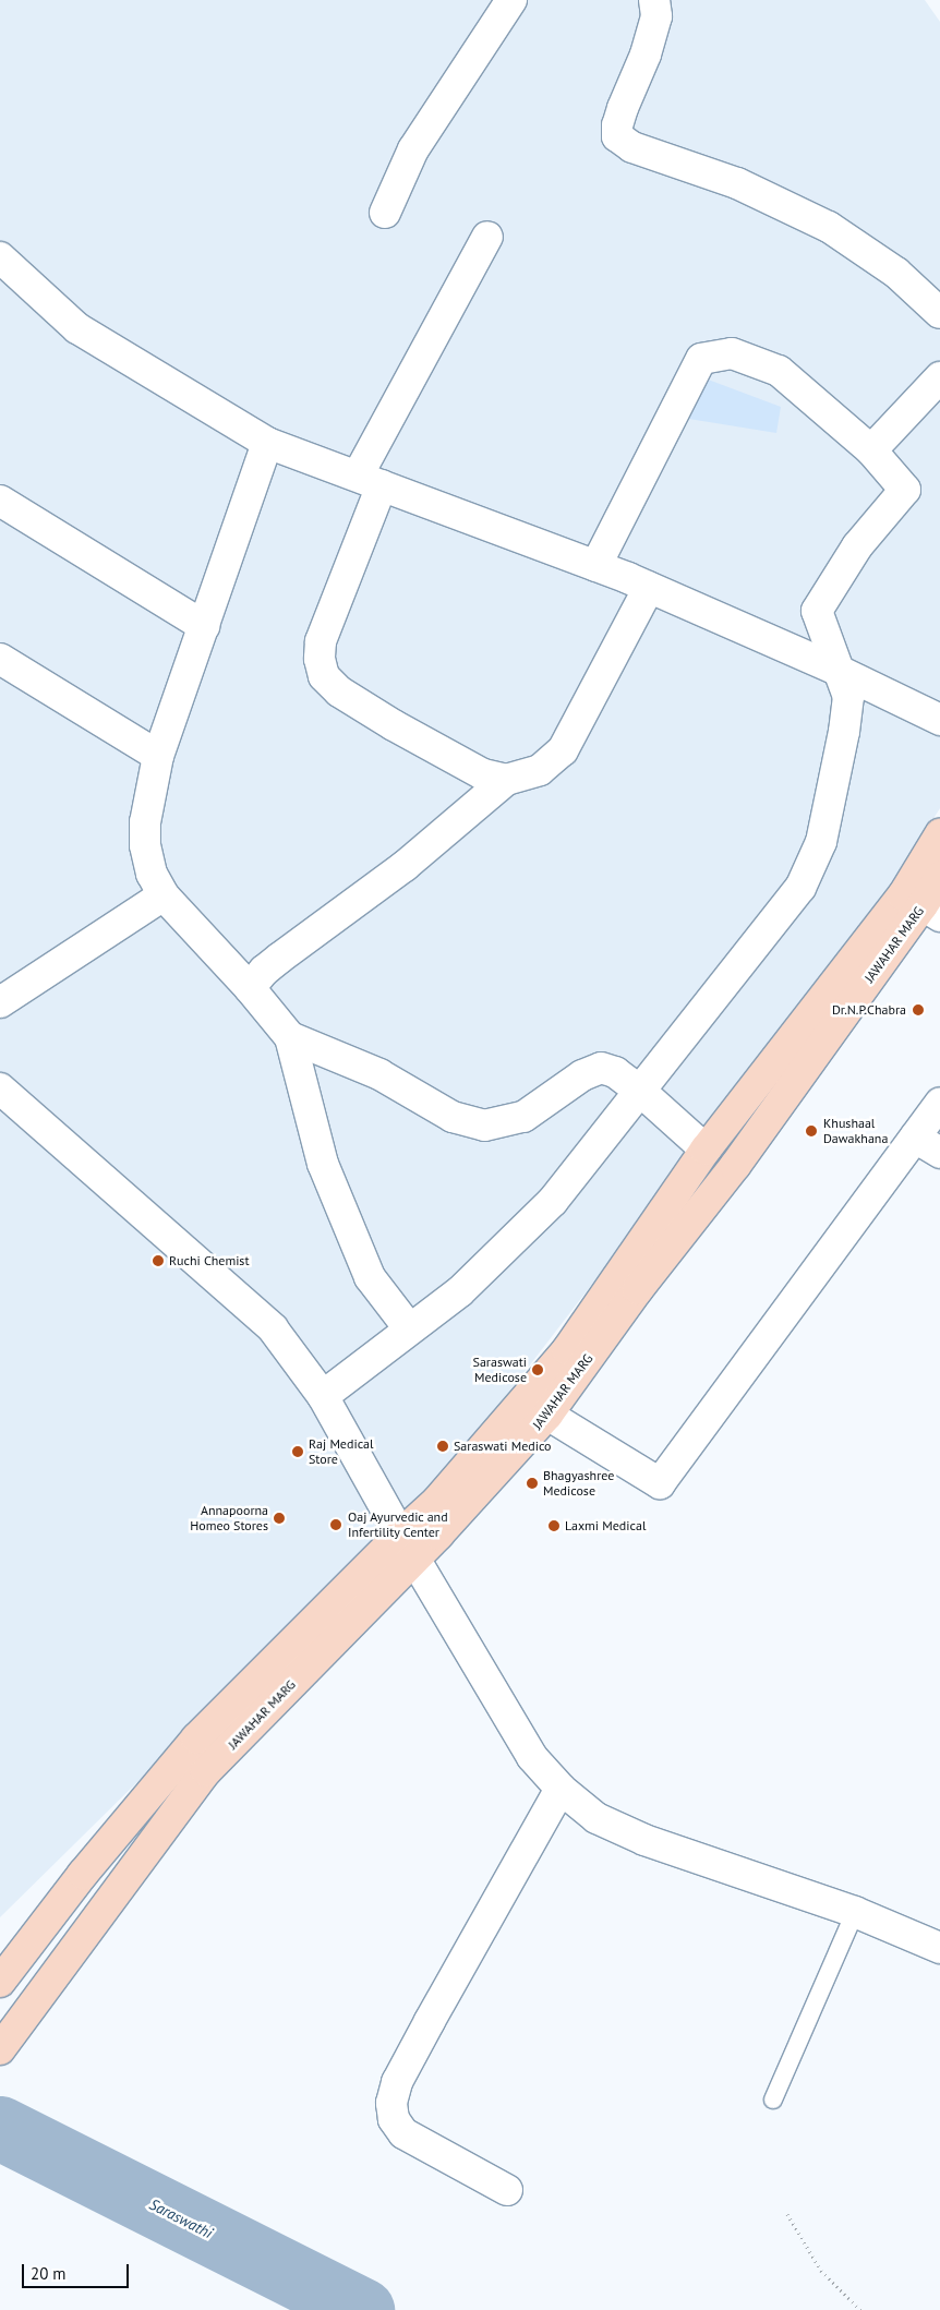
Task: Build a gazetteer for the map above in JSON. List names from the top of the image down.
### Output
{
  "streets": {
    "main road": ["JAWAHAR MARG"]
  },
  "water": ["Saraswathi"],
  "places": [
    "Dr.N.P.Chabra",
    "Khushaal Dawakhana",
    "Ruchi Chemist",
    "Saraswati Medicose",
    "Saraswati Medico",
    "Raj Medical Store",
    "Bhagyashree Medicose",
    "Annapoorna Homeo Stores",
    "Oaj Ayurvedic and Infertility Center",
    "Laxmi Medical"
  ],
  "scale_bar": "20 m"
}
